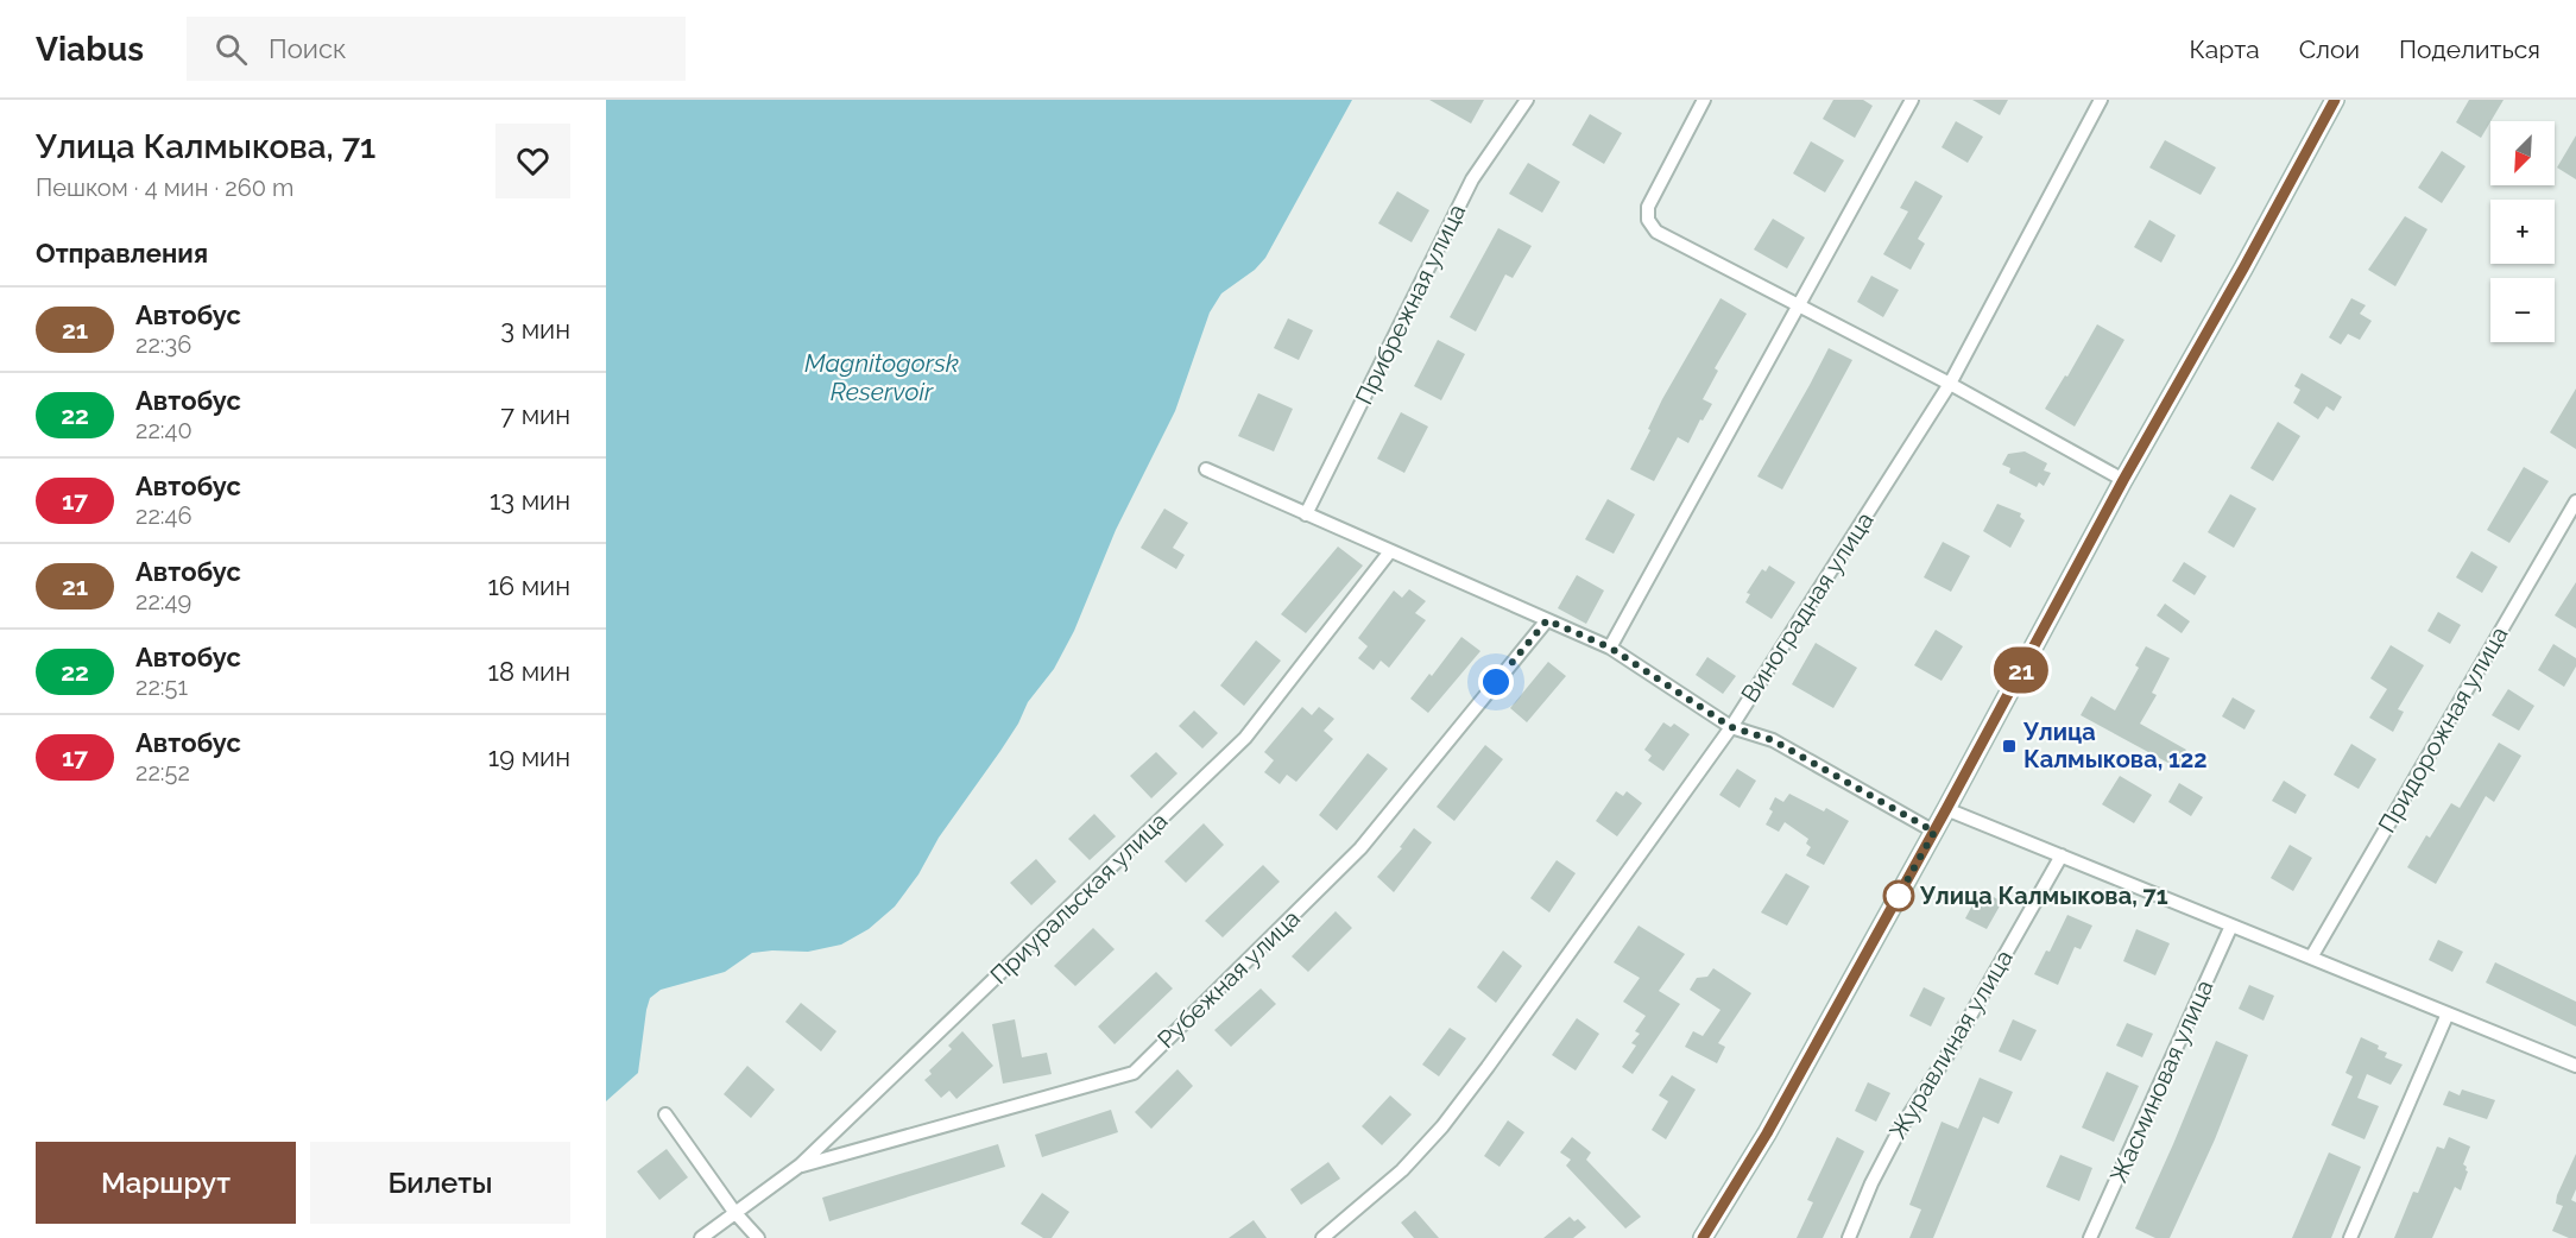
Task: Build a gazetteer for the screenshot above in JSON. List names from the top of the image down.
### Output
{
  "streets": {
    "street": [
      "Прибрежная улица",
      "Виноградная улица",
      "Придорожная улица",
      "Приуральская улица",
      "Рубежная улица",
      "Журавлиная улица",
      "Жасминовая улица"
    ]
  },
  "crossings": [
    ["Приуральская улица", "Рубежная улица"]
  ],
  "water": ["Magnitogorsk Reservoir"],
  "places": {
    "transit": ["Улица Калмыкова, 122"],
    "other": ["Улица Калмыкова, 71"]
  },
  "lines": ["bus line 21"],
  "north": "bottom left",
  "page": {
    "header": "Viabus",
    "search": "Поиск",
    "nav": ["Карта", "Слои", "Поделиться"],
    "heading": [
      ["Улица Калмыкова, 71", "Пешком · 4 мин · 260 m"],
      "Отправления"
    ],
    "on_map": "21",
    "map_buttons": ["+", "−"],
    "list": [
      {
        "mark": "21",
        "name": "Автобус",
        "note": "22:36",
        "value": "3 мин"
      },
      {
        "mark": "22",
        "name": "Автобус",
        "note": "22:40",
        "value": "7 мин"
      },
      {
        "mark": "17",
        "name": "Автобус",
        "note": "22:46",
        "value": "13 мин"
      },
      {
        "mark": "21",
        "name": "Автобус",
        "note": "22:49",
        "value": "16 мин"
      },
      {
        "mark": "22",
        "name": "Автобус",
        "note": "22:51",
        "value": "18 мин"
      },
      {
        "mark": "17",
        "name": "Автобус",
        "note": "22:52",
        "value": "19 мин"
      }
    ],
    "buttons": ["Маршрут", "Билеты"]
  }
}
